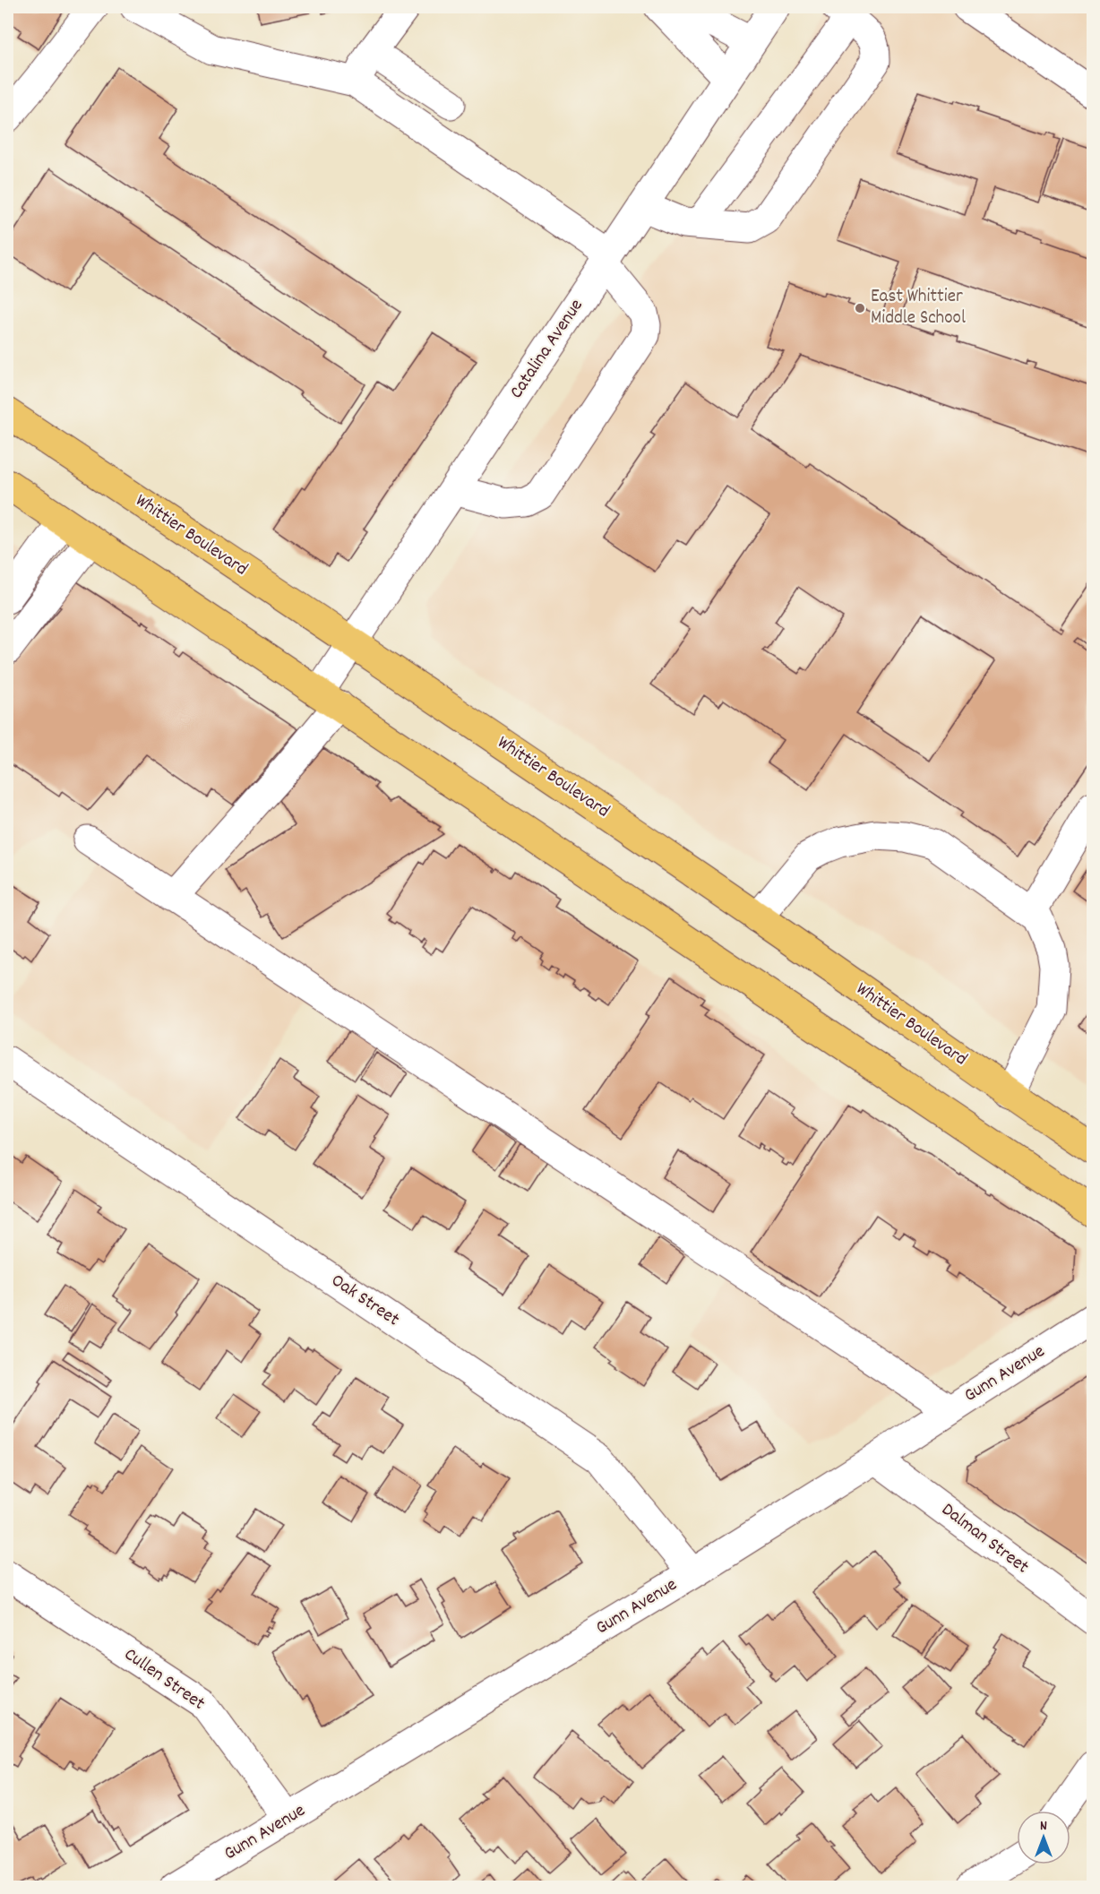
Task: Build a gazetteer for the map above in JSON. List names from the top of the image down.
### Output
{
  "streets": {
    "main road": ["Whittier Boulevard"],
    "street": [
      "Catalina Avenue",
      "Oak Street",
      "Gunn Avenue",
      "Dalman Street",
      "Cullen Street"
    ]
  },
  "crossings": [
    ["Catalina Avenue", "Whittier Boulevard"],
    ["Oak Street", "Gunn Avenue"],
    ["Gunn Avenue", "Dalman Street"],
    ["Gunn Avenue", "Cullen Street"]
  ],
  "places": ["East Whittier Middle School"],
  "north": "top"
}
